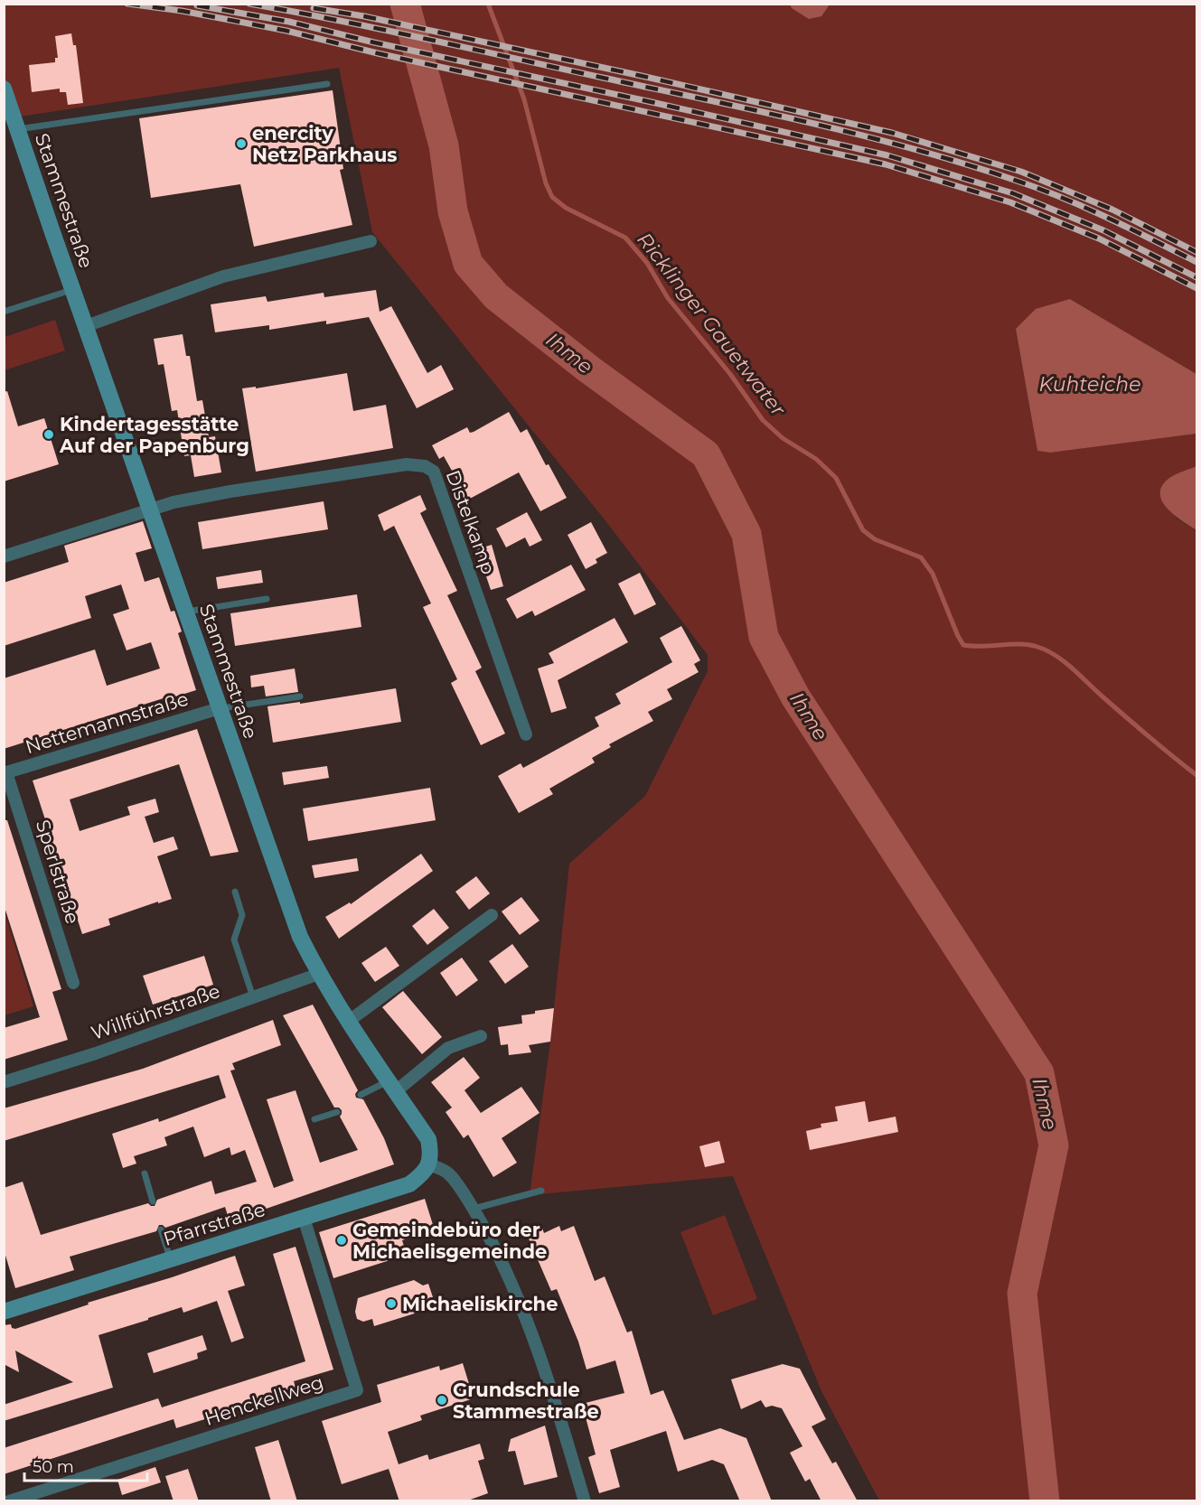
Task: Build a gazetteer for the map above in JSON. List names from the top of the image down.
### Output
{
  "streets": {
    "street": [
      "Stammestraße",
      "Distelkamp",
      "Nettemannstraße",
      "Sperlstraße",
      "Willführstraße",
      "Pfarrstraße",
      "Henckellweg"
    ]
  },
  "crossings": [
    ["Stammestraße", "Distelkamp"],
    ["Stammestraße", "Nettemannstraße"],
    ["Stammestraße", "Willführstraße"],
    ["Stammestraße", "Pfarrstraße"],
    ["Nettemannstraße", "Sperlstraße"],
    ["Pfarrstraße", "Henckellweg"]
  ],
  "water": ["Ricklinger Gauetwater", "Ihme", "Kuhteiche"],
  "places": [
    "enercity Netz Parkhaus",
    "Kindertagesstätte Auf der Papenburg",
    "Gemeindebüro der Michaelisgemeinde",
    "Michaeliskirche",
    "Grundschule Stammestraße"
  ],
  "scale_bar": "50 m"
}
